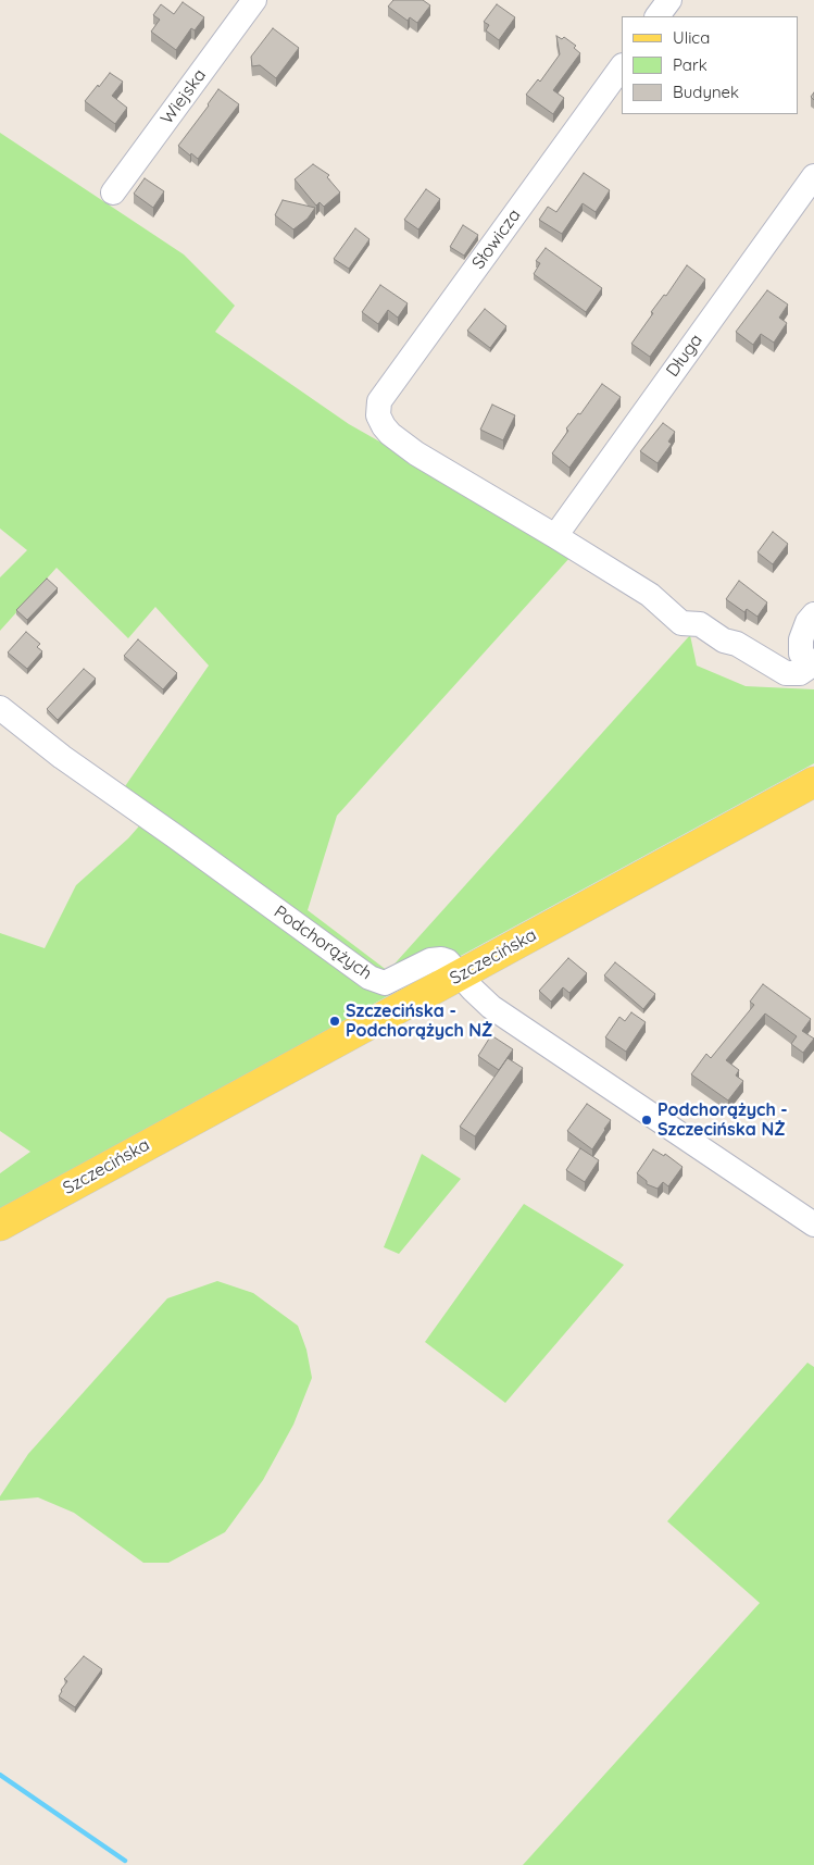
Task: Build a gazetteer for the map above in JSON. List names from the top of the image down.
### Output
{
  "streets": {
    "main road": ["Szczecińska"],
    "street": [
      "Wiejska",
      "Słowicza",
      "Długa",
      "Podchorążych"
    ]
  },
  "crossings": [
    ["Słowicza", "Długa"],
    ["Podchorążych", "Szczecińska"]
  ],
  "places": ["Szczecińska - Podchorążych NŻ", "Podchorążych - Szczecińska NŻ"],
  "legend": ["Ulica", "Park", "Budynek"]
}
